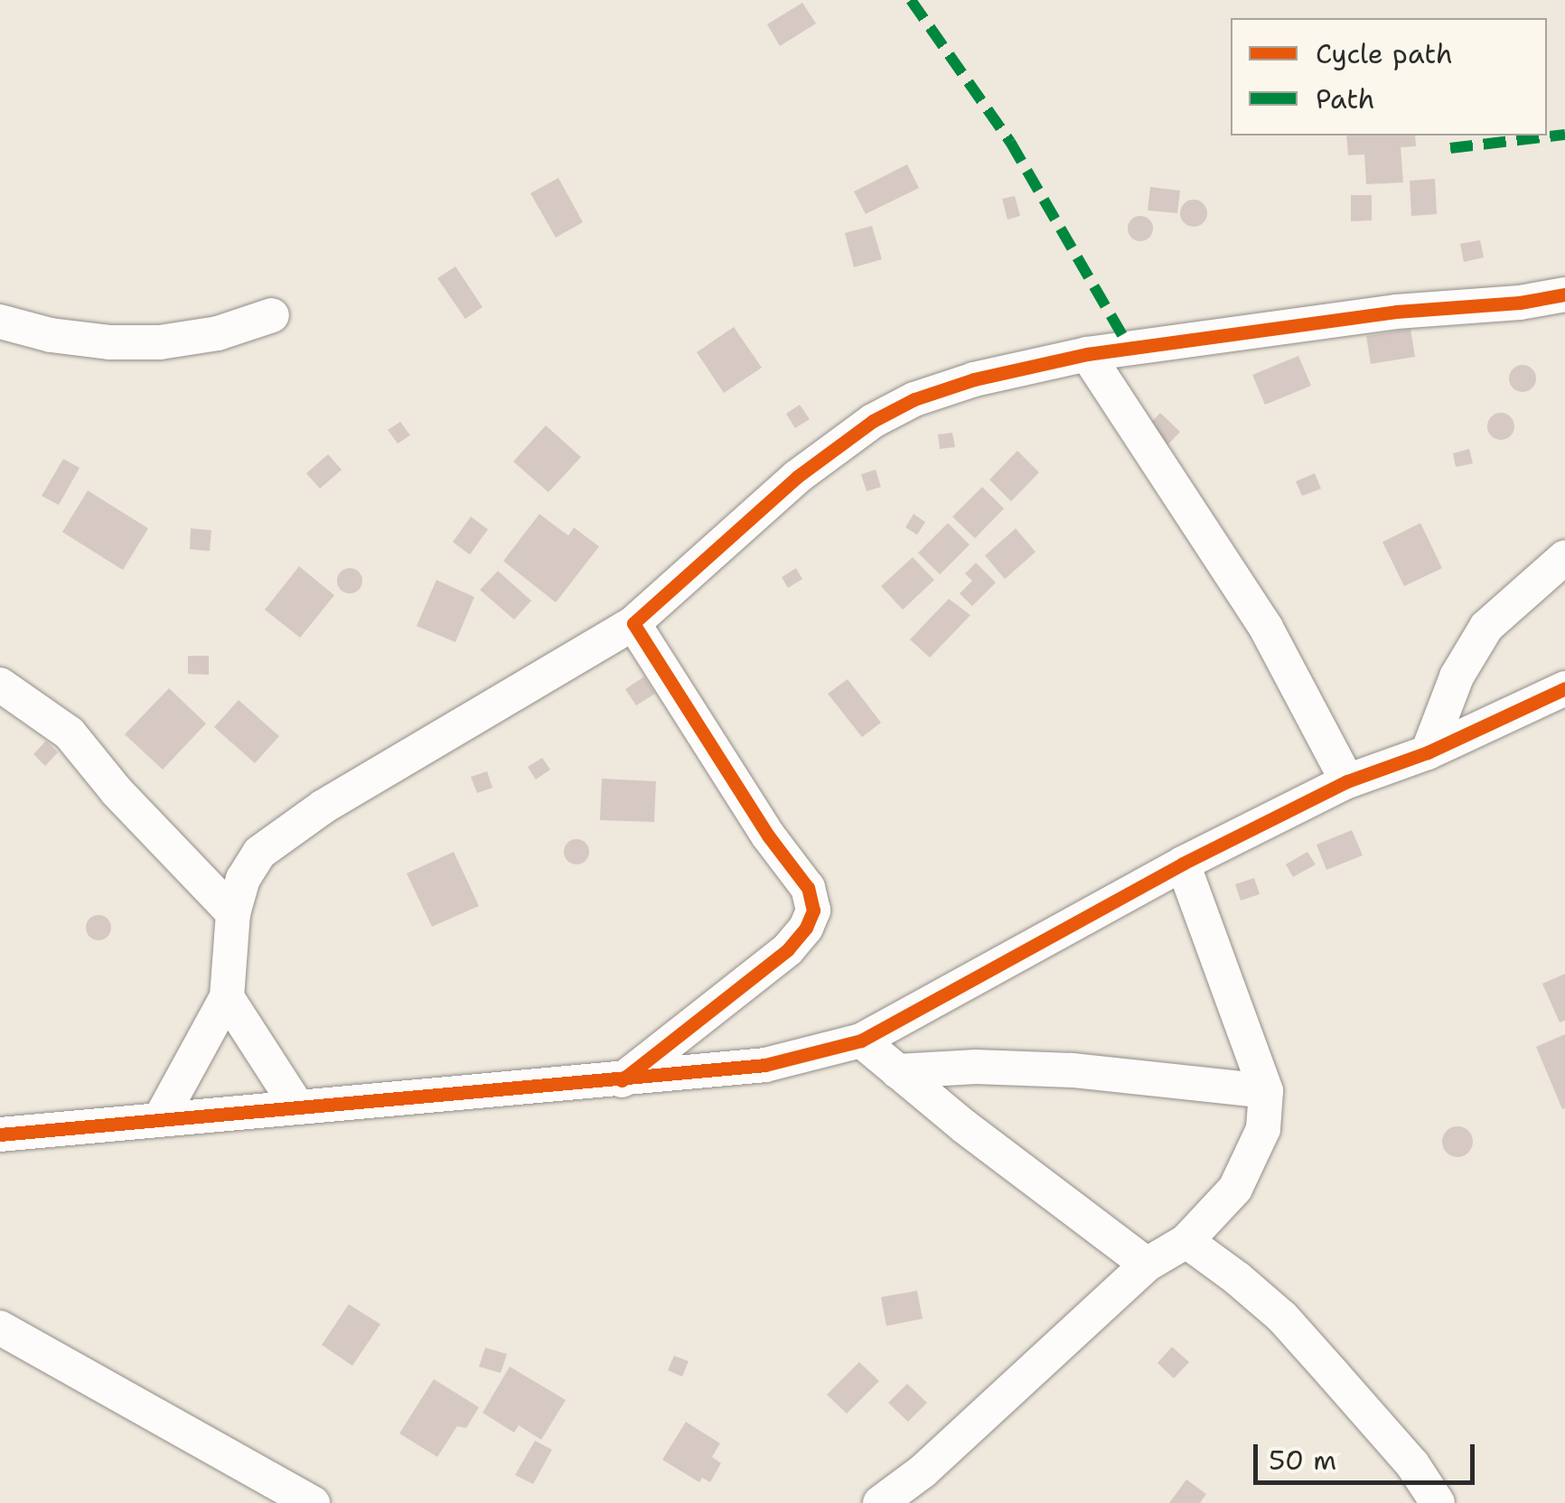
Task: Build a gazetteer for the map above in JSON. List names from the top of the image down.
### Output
{
  "legend": ["Cycle path", "Path"],
  "scale_bar": "50 m"
}
